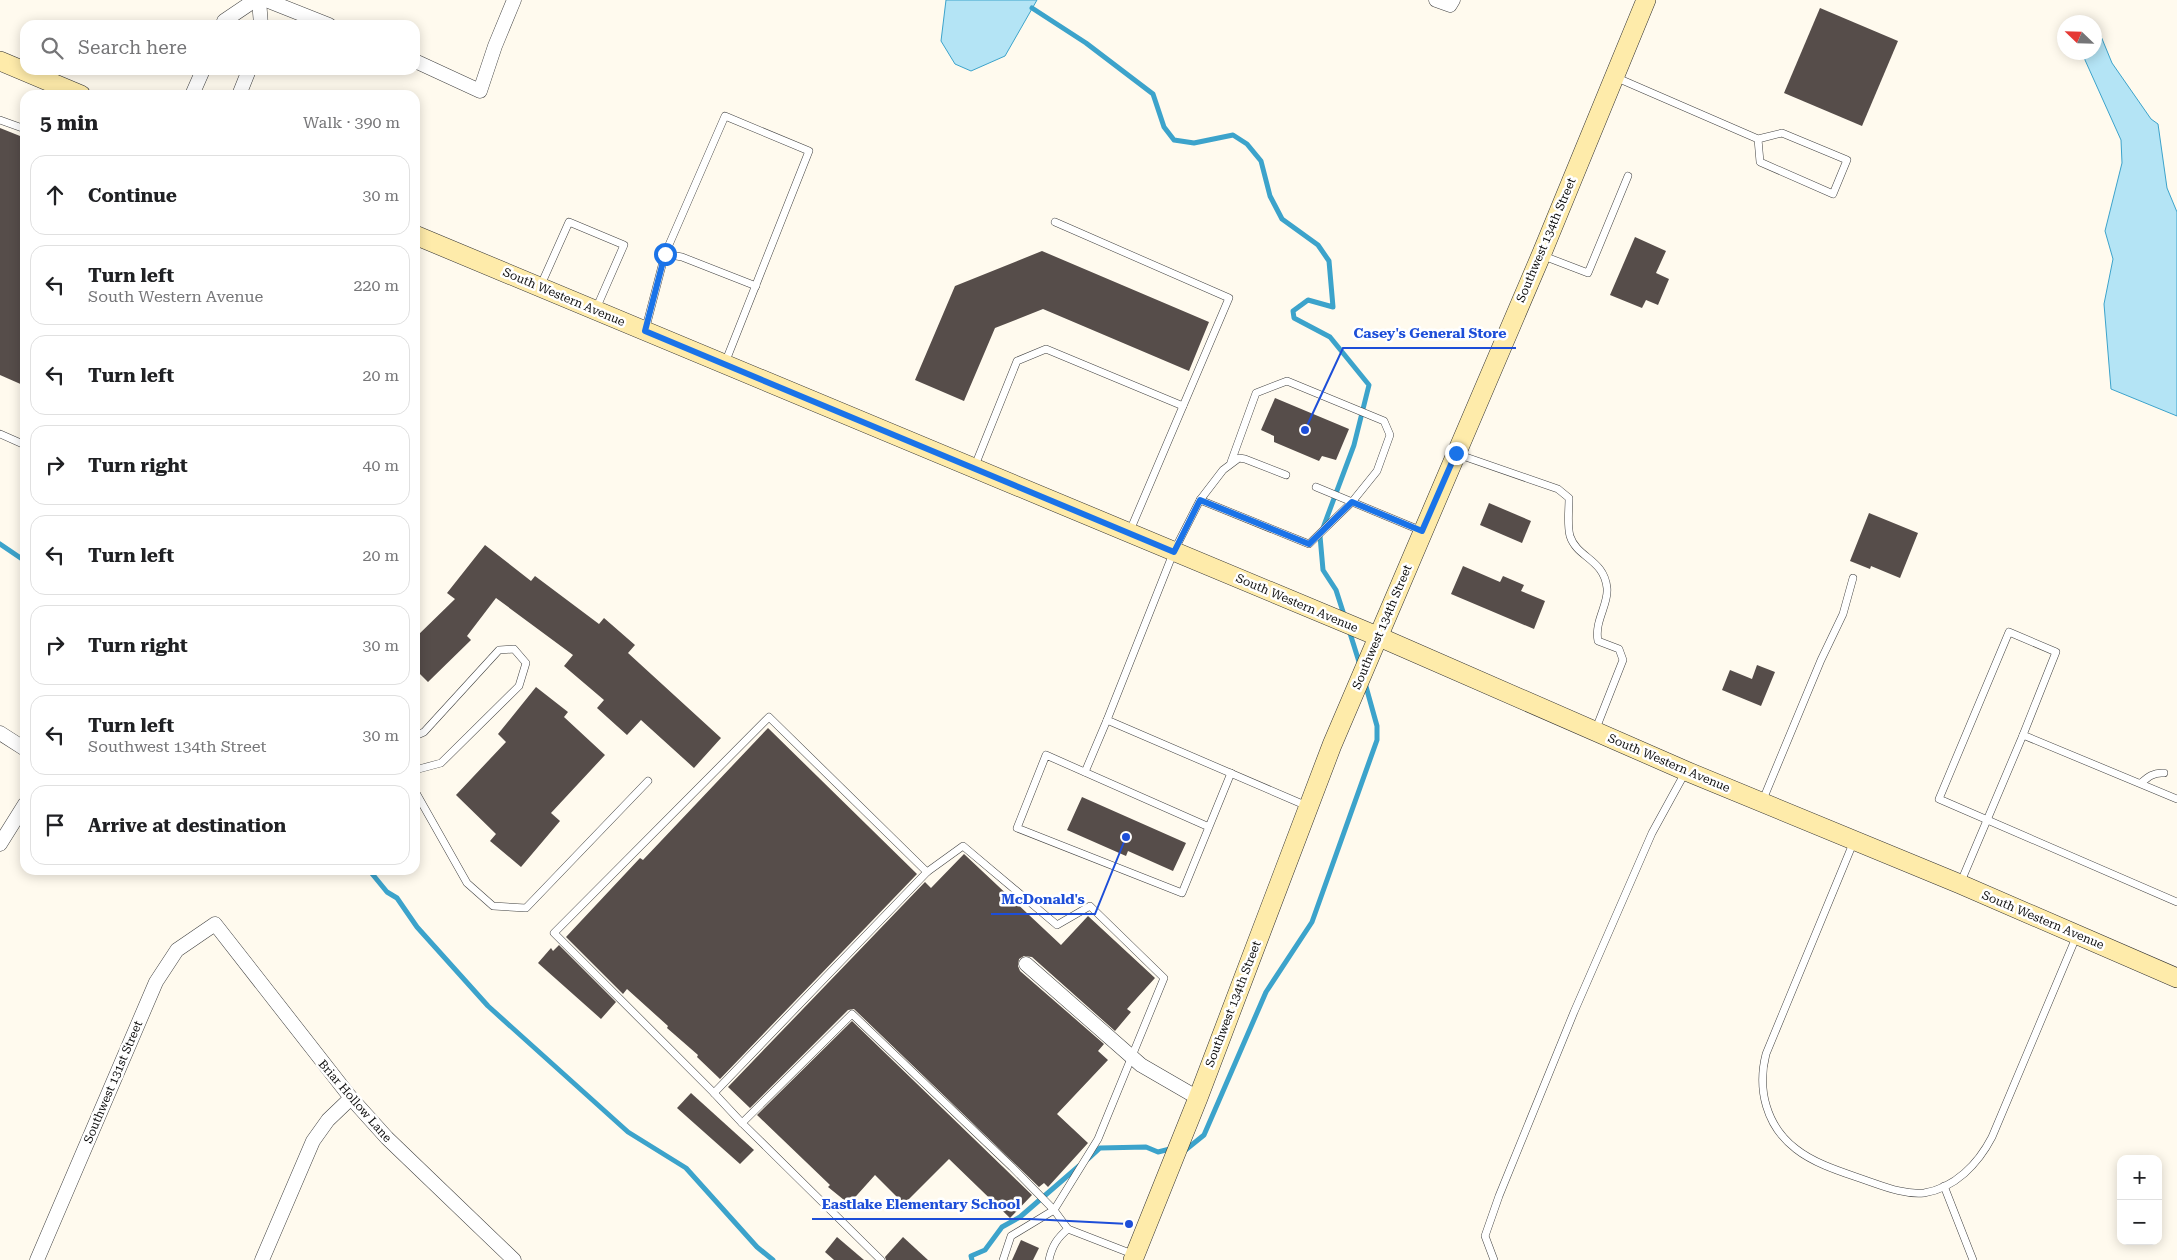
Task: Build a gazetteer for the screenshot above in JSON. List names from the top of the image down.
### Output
{
  "streets": {
    "main road": ["Southwest 134th Street", "South Western Avenue"],
    "street": ["Southwest 131st Street", "Briar Hollow Lane"]
  },
  "crossings": [
    ["Southwest 134th Street", "South Western Avenue"],
    ["Southwest 131st Street", "Briar Hollow Lane"]
  ],
  "places": ["Casey's General Store", "McDonald's", "Eastlake Elementary School"],
  "north": "top left",
  "page": {
    "search": "Search here",
    "heading": ["5 min", "Walk · 390 m"],
    "list": [
      ["Continue", "30 m"],
      ["Turn left", "South Western Avenue", "220 m"],
      ["Turn left", "20 m"],
      ["Turn right", "40 m"],
      ["Turn left", "20 m"],
      ["Turn right", "30 m"],
      ["Turn left", "Southwest 134th Street", "30 m"],
      "Arrive at destination"
    ],
    "map_buttons": ["+", "−"]
  }
}
